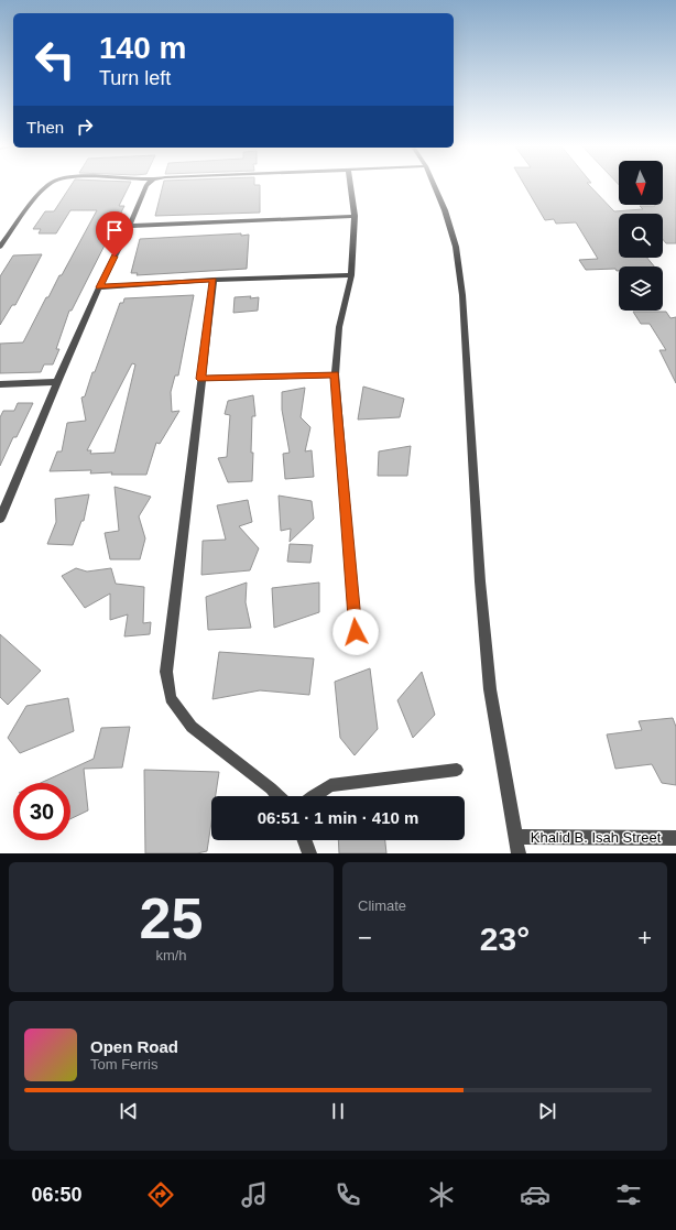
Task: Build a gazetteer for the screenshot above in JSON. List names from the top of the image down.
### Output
{
  "streets": {
    "street": ["Khalid B. Isah Street"]
  },
  "north": "bottom",
  "page": {
    "turn": ["140 m", "Turn left"],
    "then": "Then",
    "limit": "30",
    "trip": "06:51 · 1 min · 410 m",
    "tile": [
      ["25", "km/h"],
      "Climate"
    ],
    "heat": ["−", "23°", "+"],
    "song": ["Open Road", "Tom Ferris"],
    "tabs": "06:50"
  }
}
